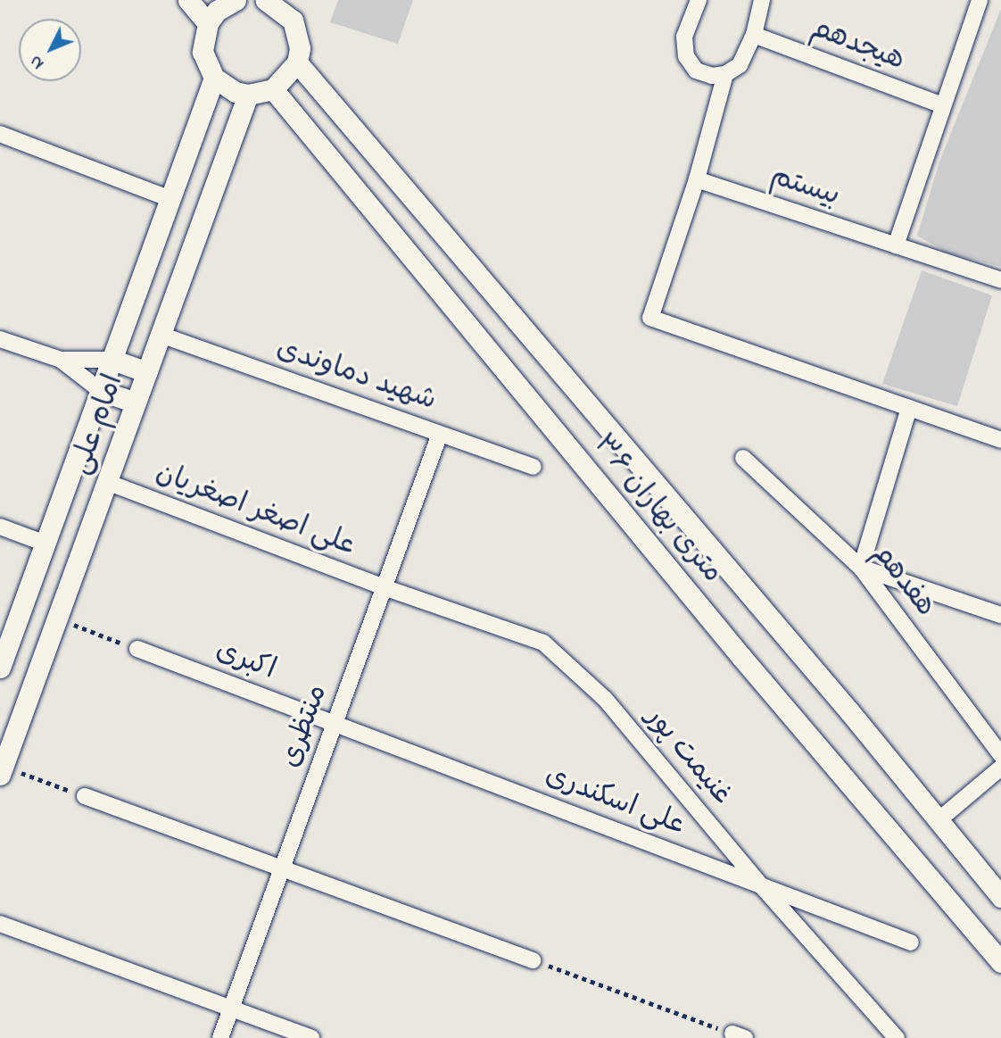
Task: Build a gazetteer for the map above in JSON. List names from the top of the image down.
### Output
{
  "streets": {
    "street": [
      "هیجدهم",
      "بیستم",
      "شهید دماوندی",
      "امام علی",
      "۳۶ متری بهاران",
      "علی اصغر اصغریان",
      "هفدهم",
      "اکبری",
      "منتظری",
      "غنیمت پور",
      "علی اسکندری"
    ]
  },
  "crossings": [
    ["شهید دماوندی", "امام علی"],
    ["شهید دماوندی", "منتظری"],
    ["امام علی", "علی اصغر اصغریان"],
    ["علی اصغر اصغریان", "منتظری"],
    ["علی اصغر اصغریان", "غنیمت پور"],
    ["اکبری", "منتظری"],
    ["اکبری", "علی اسکندری"],
    ["منتظری", "غنیمت پور"],
    ["منتظری", "علی اسکندری"],
    ["غنیمت پور", "علی اسکندری"]
  ],
  "north": "bottom left"
}
